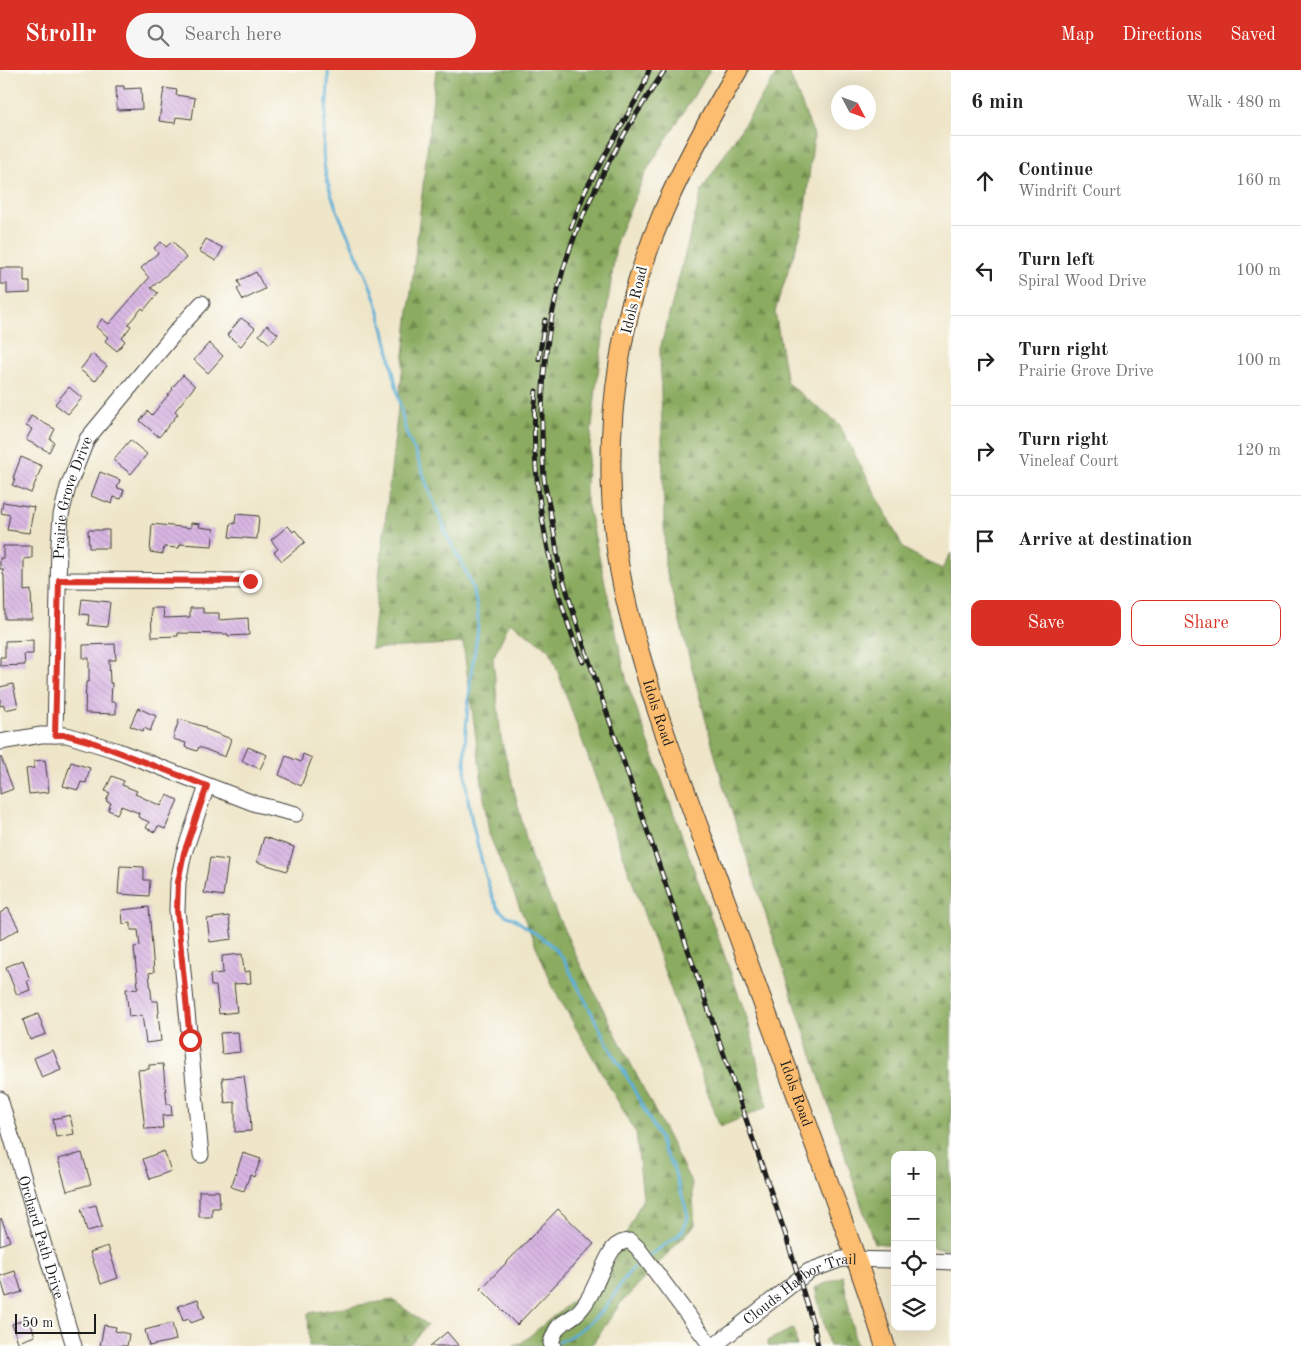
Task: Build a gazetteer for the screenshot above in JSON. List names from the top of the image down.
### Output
{
  "streets": {
    "main road": ["Idols Road"],
    "street": ["Prairie Grove Drive", "Orchard Path Drive", "Clouds Harbor Trail"]
  },
  "crossings": [
    ["Idols Road", "Clouds Harbor Trail"]
  ],
  "scale_bar": "50 m",
  "north": "bottom right",
  "page": {
    "header": "Strollr",
    "search": "Search here",
    "nav": ["Map", "Directions", "Saved"],
    "heading": ["6 min", "Walk · 480 m"],
    "list": [
      ["Continue", "Windrift Court", "160 m"],
      ["Turn left", "Spiral Wood Drive", "100 m"],
      ["Turn right", "Prairie Grove Drive", "100 m"],
      ["Turn right", "Vineleaf Court", "120 m"],
      "Arrive at destination"
    ],
    "buttons": ["Save", "Share"],
    "map_buttons": ["+", "−"],
    "scale": "50 m"
  }
}
